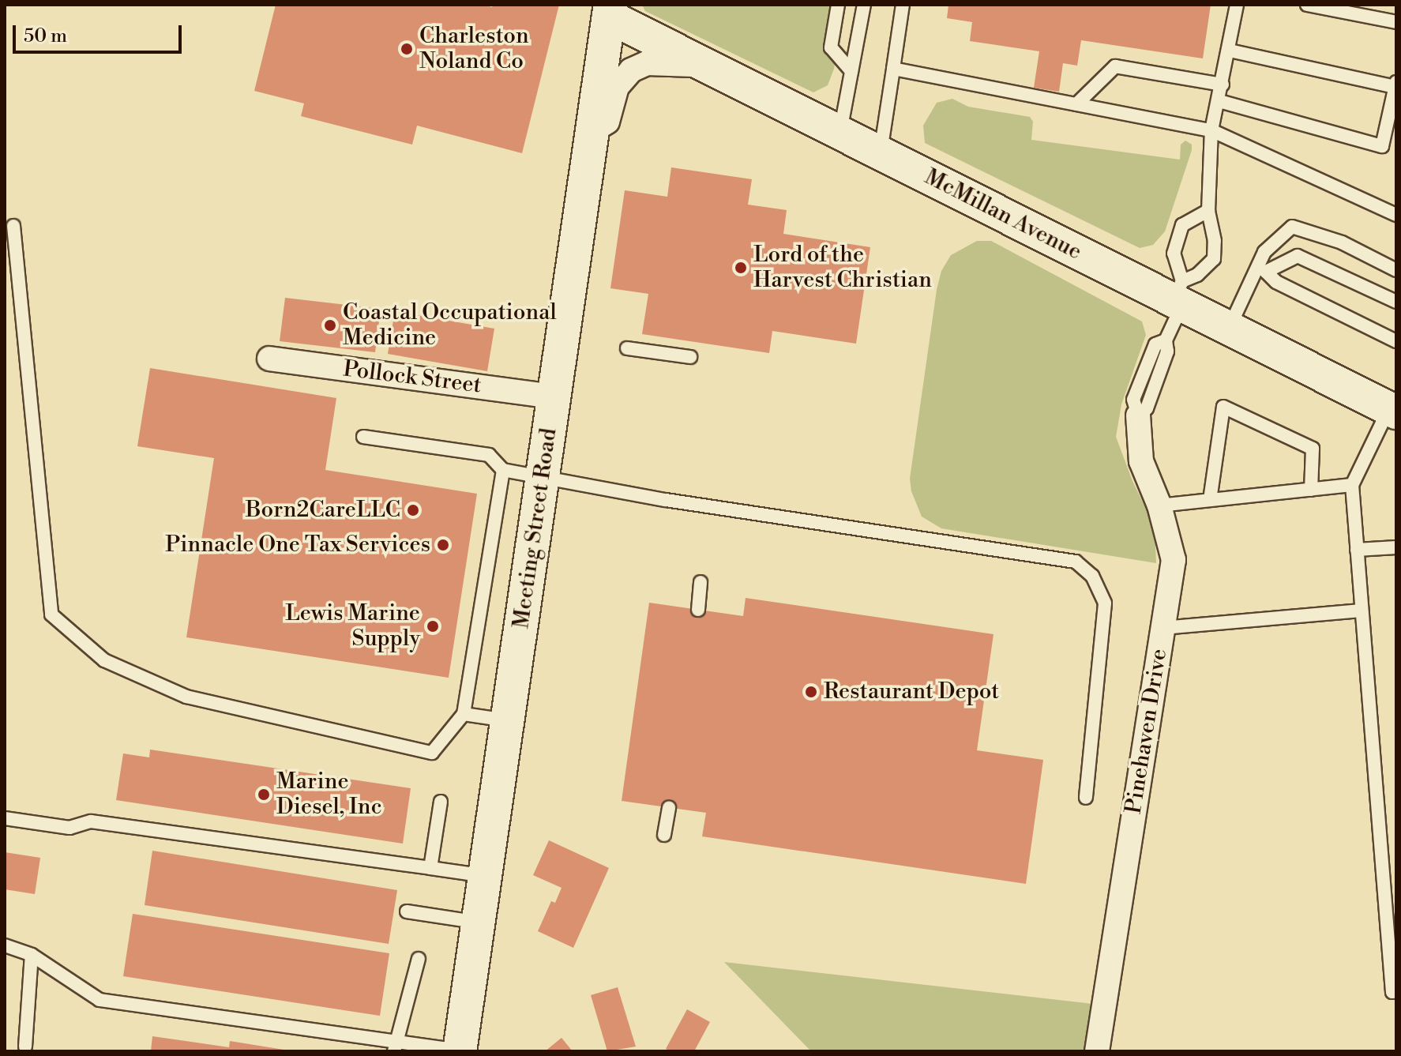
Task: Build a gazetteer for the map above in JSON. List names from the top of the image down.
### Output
{
  "streets": {
    "street": [
      "McMillan Avenue",
      "Pollock Street",
      "Meeting Street Road",
      "Pinehaven Drive"
    ]
  },
  "crossings": [
    ["McMillan Avenue", "Meeting Street Road"],
    ["Pollock Street", "Meeting Street Road"]
  ],
  "places": [
    "Charleston Noland Co",
    "Lord of the Harvest Christian",
    "Coastal Occupational Medicine",
    "Born2CareLLC",
    "Pinnacle One Tax Services",
    "Lewis Marine Supply",
    "Restaurant Depot",
    "Marine Diesel, Inc"
  ],
  "scale_bar": "50 m"
}
